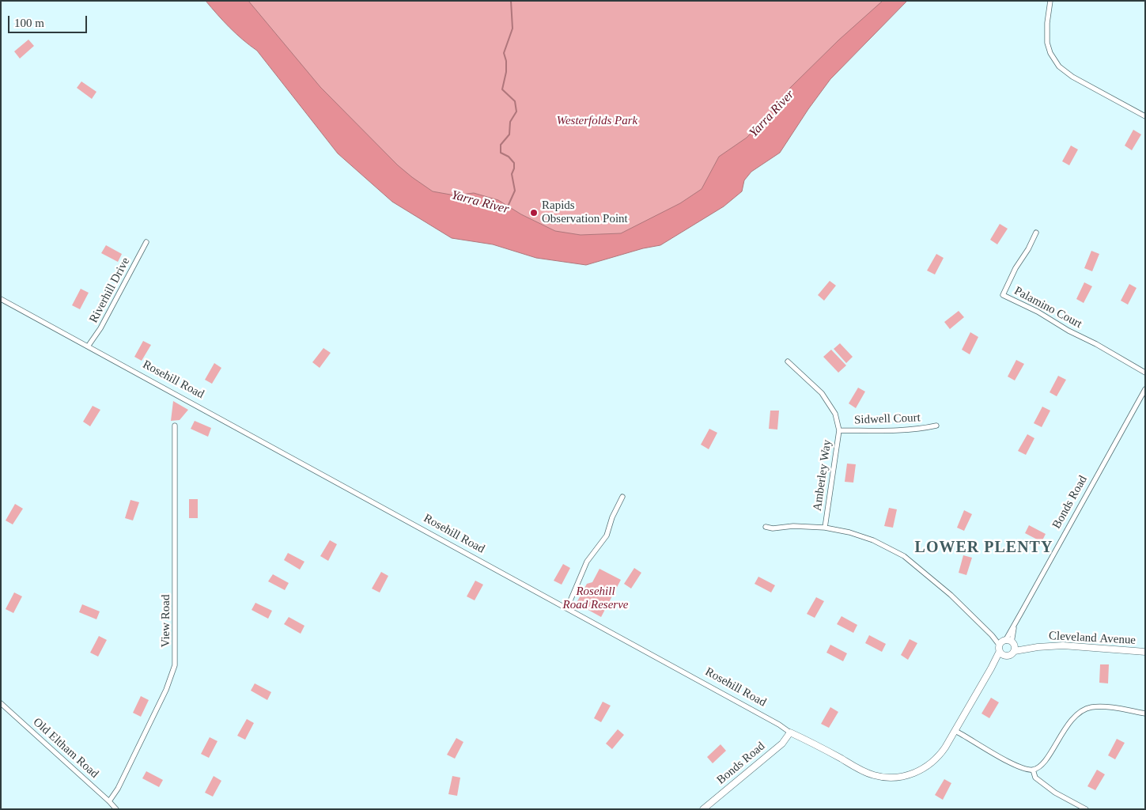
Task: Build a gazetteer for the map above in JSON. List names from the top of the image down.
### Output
{
  "streets": {
    "street": [
      "Riverhill Drive",
      "Palamino Court",
      "Rosehill Road",
      "Sidwell Court",
      "Amberley Way",
      "Bonds Road",
      "View Road",
      "Cleveland Avenue",
      "Old Eltham Road"
    ]
  },
  "crossings": [
    ["Riverhill Drive", "Rosehill Road"],
    ["Rosehill Road", "Bonds Road"],
    ["Sidwell Court", "Amberley Way"],
    ["Amberley Way", "Bonds Road"],
    ["Amberley Way", "Cleveland Avenue"],
    ["Bonds Road", "Cleveland Avenue"],
    ["View Road", "Old Eltham Road"]
  ],
  "districts": ["LOWER PLENTY"],
  "water": ["Yarra River"],
  "parks": ["Westerfolds Park", "Rosehill Road Reserve"],
  "places": ["Rapids Observation Point"],
  "scale_bar": "100 m"
}
